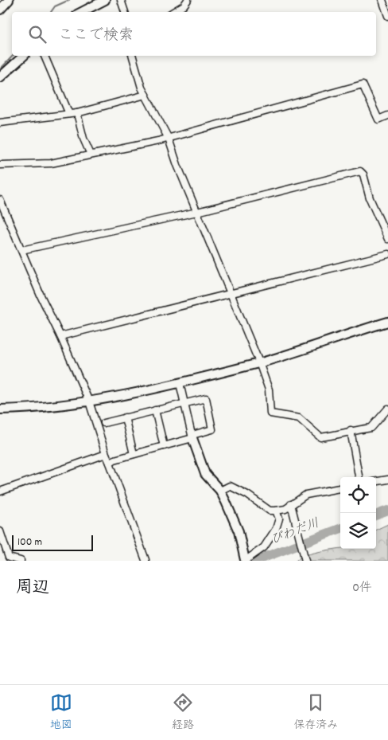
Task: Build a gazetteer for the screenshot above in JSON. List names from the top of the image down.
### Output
{
  "water": ["びわだ川"],
  "scale_bar": "100 m",
  "page": {
    "search": "ここで検索",
    "scale": "100 m",
    "heading": ["周辺", "0件"],
    "nav": ["地図", "経路", "保存済み"]
  }
}
